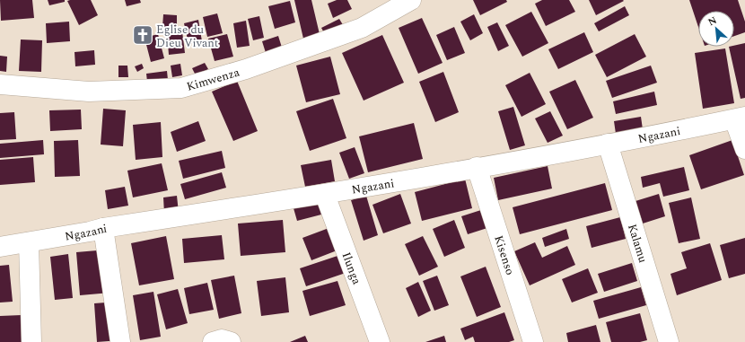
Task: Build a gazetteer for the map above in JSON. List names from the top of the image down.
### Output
{
  "streets": {
    "street": [
      "Kimwenza",
      "Ngazani",
      "Kalamu",
      "Kisenso",
      "Ilunga"
    ]
  },
  "crossings": [
    ["Ngazani", "Kalamu"],
    ["Ngazani", "Kisenso"],
    ["Ngazani", "Ilunga"]
  ],
  "places": {
    "church": ["Eglise du Dieu Vivant"]
  },
  "north": "top left"
}
